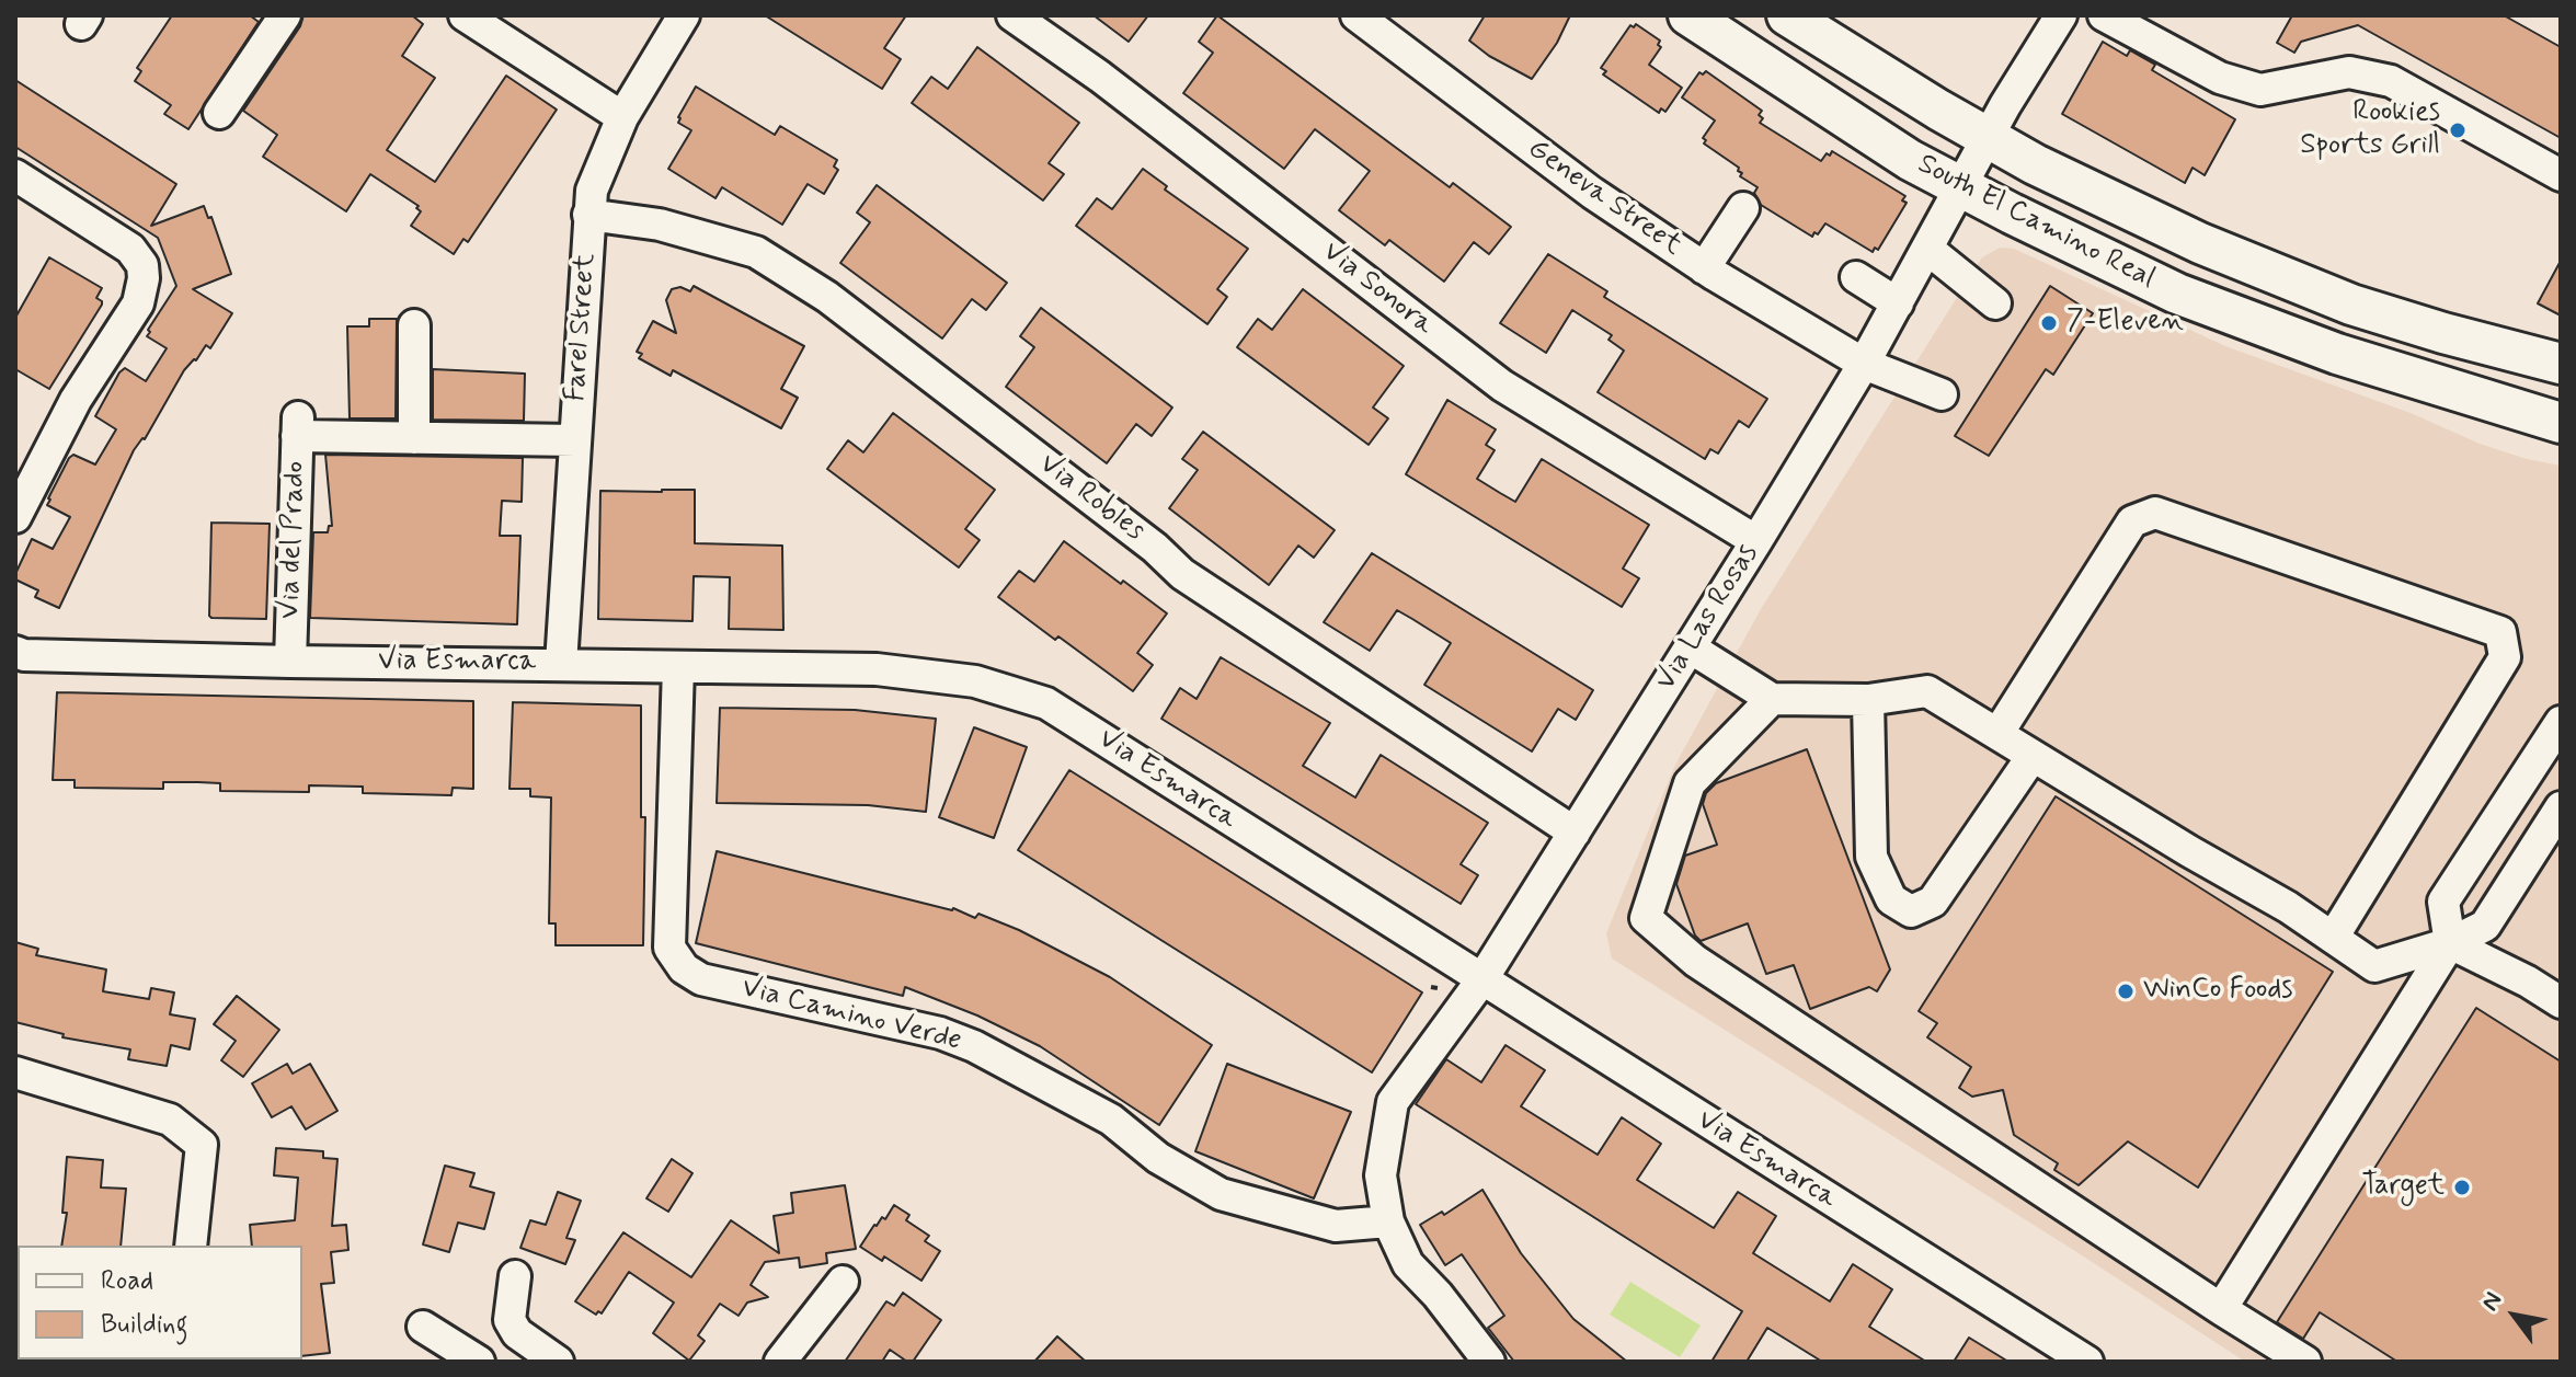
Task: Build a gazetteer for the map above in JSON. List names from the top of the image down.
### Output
{
  "streets": {
    "main road": ["South El Camino Real"],
    "street": [
      "Geneva Street",
      "Via Sonora",
      "Farel Street",
      "Via Robles",
      "Via del Prado",
      "Via Las Rosas",
      "Via Esmarca",
      "Via Camino Verde"
    ]
  },
  "crossings": [
    ["Geneva Street", "Via Las Rosas"],
    ["South El Camino Real", "Via Las Rosas"],
    ["Via Sonora", "Via Las Rosas"],
    ["Farel Street", "Via Robles"],
    ["Farel Street", "Via Esmarca"],
    ["Via Robles", "Via Las Rosas"],
    ["Via del Prado", "Via Esmarca"],
    ["Via Las Rosas", "Via Esmarca"],
    ["Via Las Rosas", "Via Camino Verde"],
    ["Via Esmarca", "Via Camino Verde"]
  ],
  "places": [
    "Rookies Sports Grill",
    "7-Eleven",
    "WinCo Foods",
    "Target"
  ],
  "legend": ["Road", "Building"],
  "north": "top left"
}
